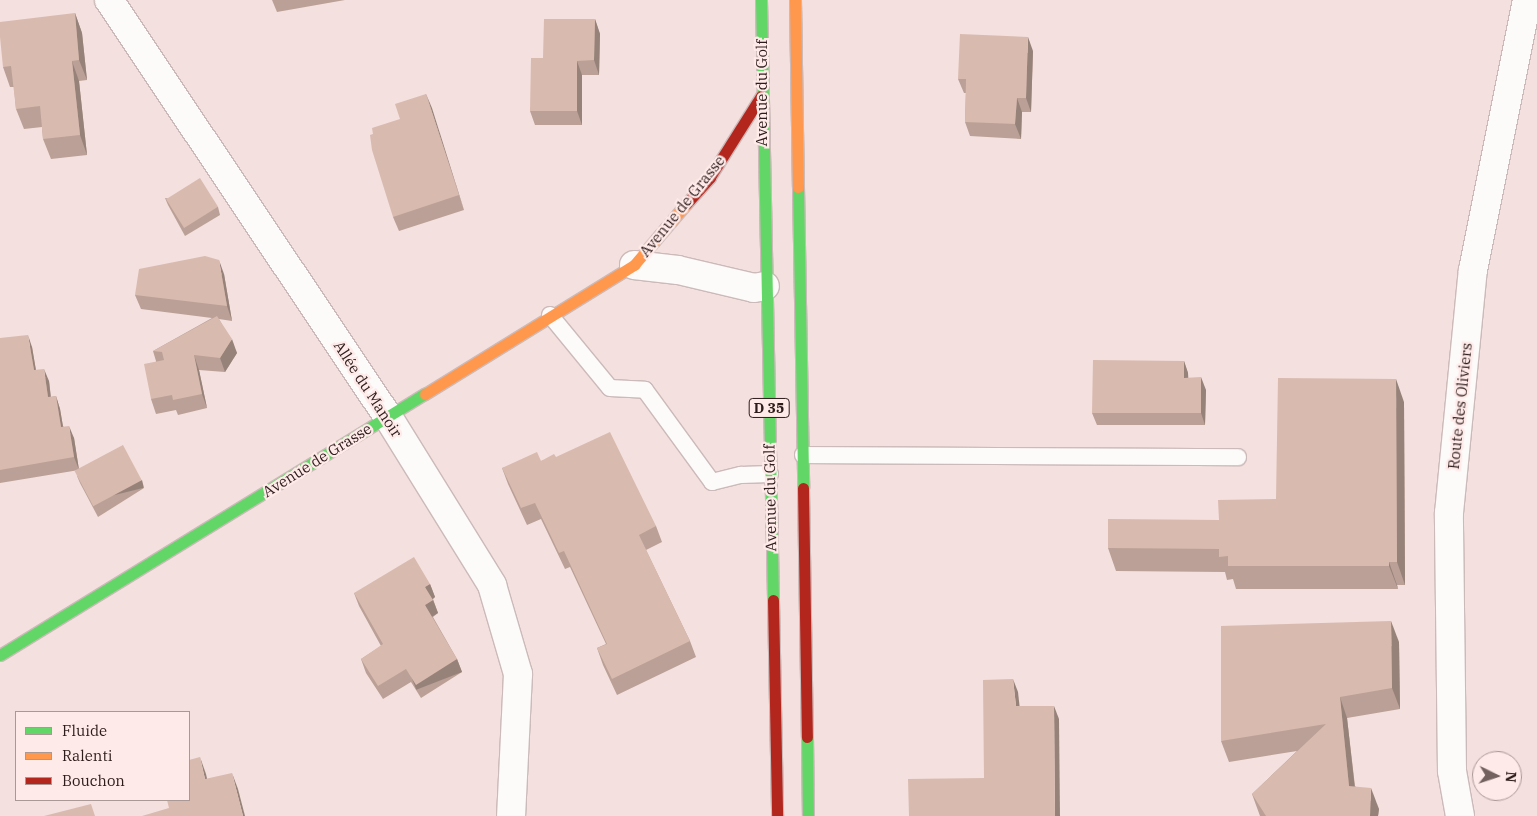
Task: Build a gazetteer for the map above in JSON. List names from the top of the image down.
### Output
{
  "streets": {
    "main road": ["Avenue du Golf", "Avenue de Grasse", "D 35"],
    "street": ["Allée du Manoir", "Route des Oliviers"]
  },
  "crossings": [
    ["Avenue du Golf", "Avenue de Grasse"],
    ["Avenue de Grasse", "Allée du Manoir"]
  ],
  "legend": ["Fluide", "Ralenti", "Bouchon"],
  "north": "right"
}
